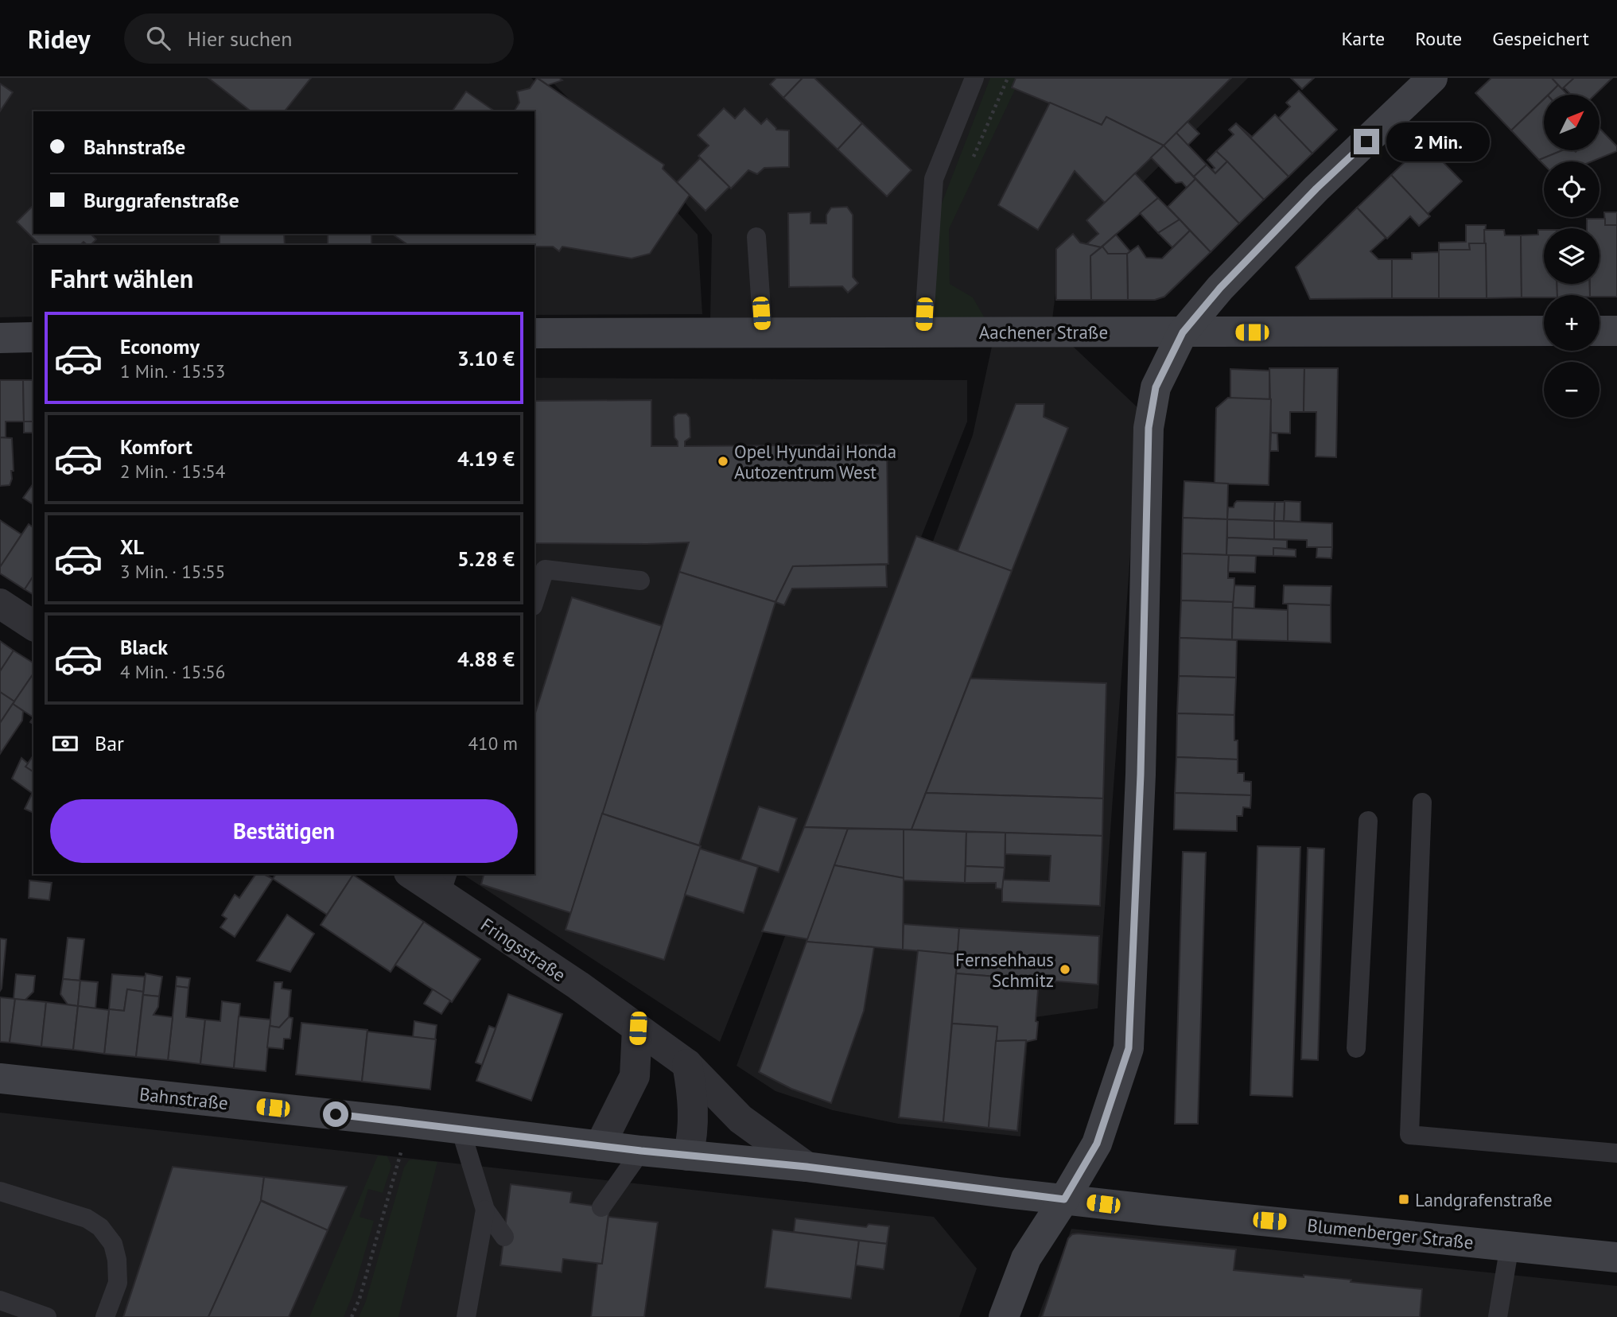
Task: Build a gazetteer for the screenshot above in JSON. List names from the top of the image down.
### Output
{
  "streets": {
    "street": [
      "Aachener Straße",
      "Fringsstraße",
      "Bahnstraße",
      "Blumenberger Straße"
    ]
  },
  "crossings": [
    ["Fringsstraße", "Blumenberger Straße"],
    ["Bahnstraße", "Blumenberger Straße"]
  ],
  "places": {
    "other": ["Opel Hyundai Honda Autozentrum West", "Fernsehhaus Schmitz"],
    "transit": ["Landgrafenstraße"]
  },
  "north": "top right",
  "page": {
    "header": "Ridey",
    "search": "Hier suchen",
    "nav": ["Karte", "Route", "Gespeichert"],
    "map_buttons": ["+", "−"],
    "banner": ["Bahnstraße", "Burggrafenstraße"],
    "bubble": "2 Min.",
    "heading": "Fahrt wählen",
    "list": [
      {
        "name": "Economy",
        "note": "1 Min. · 15:53",
        "value": "3.10 €"
      },
      {
        "name": "Komfort",
        "note": "2 Min. · 15:54",
        "value": "4.19 €"
      },
      {
        "name": "XL",
        "note": "3 Min. · 15:55",
        "value": "5.28 €"
      },
      {
        "name": "Black",
        "note": "4 Min. · 15:56",
        "value": "4.88 €"
      }
    ],
    "pay": ["Bar", "410 m"],
    "buttons": "Bestätigen"
  }
}
